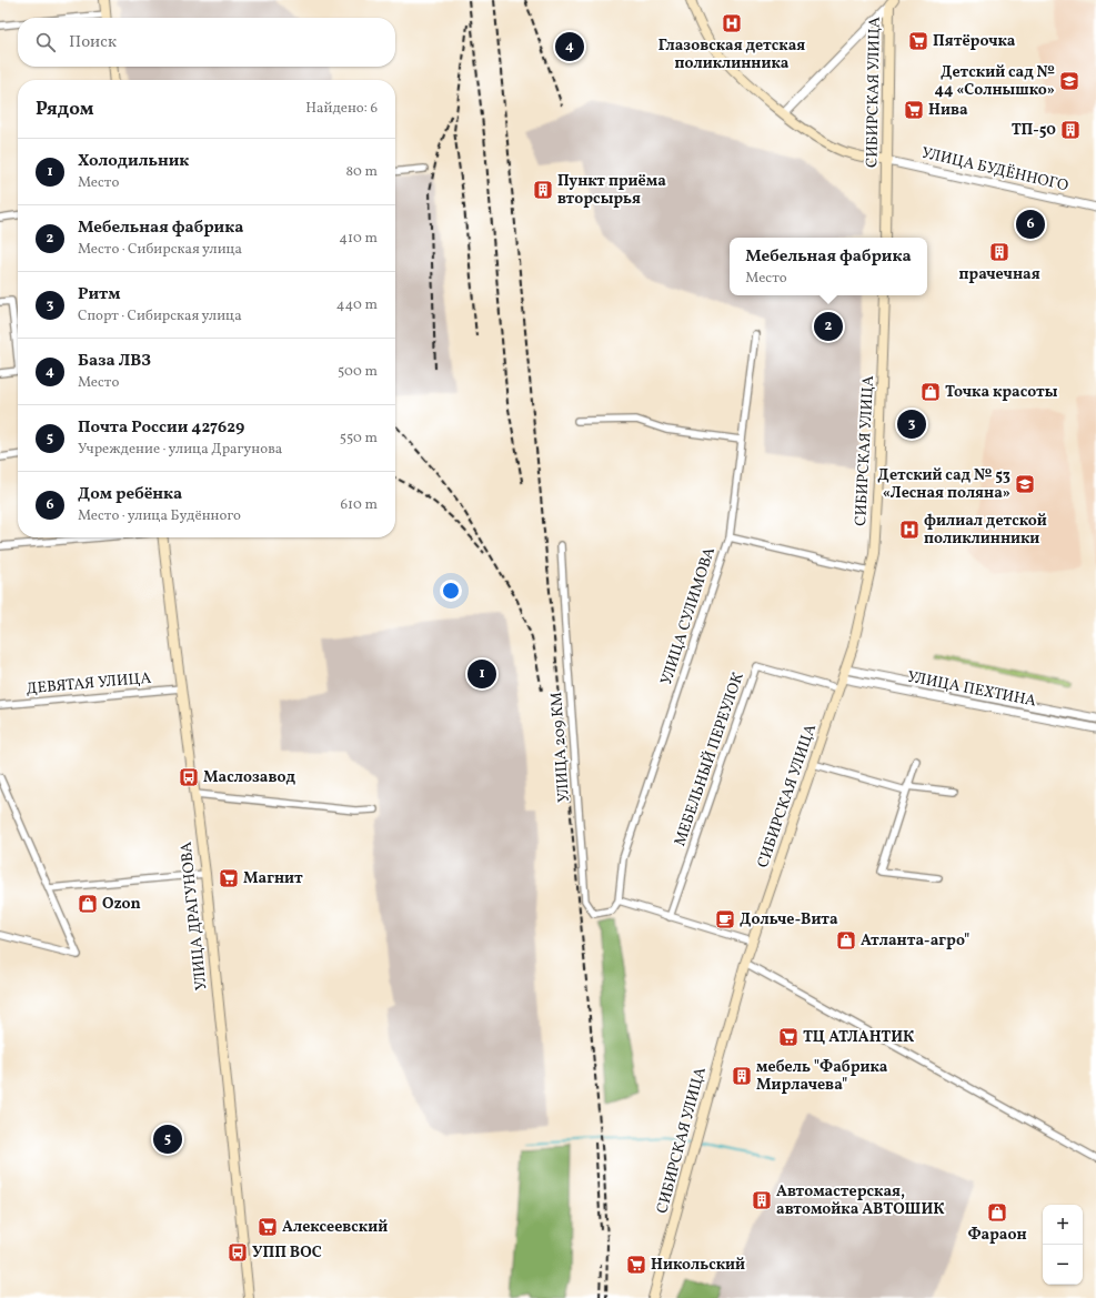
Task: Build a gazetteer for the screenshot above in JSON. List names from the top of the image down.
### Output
{
  "streets": {
    "main road": ["СИБИРСКАЯ УЛИЦА", "УЛИЦА ДРАГУНОВА"],
    "street": [
      "УЛИЦА БУДЁННОГО",
      "УЛИЦА СУЛИМОВА",
      "ДЕВЯТАЯ УЛИЦА",
      "УЛИЦА ПЕХТИНА",
      "УЛИЦА 209 КМ",
      "МЕБЕЛЬНЫЙ ПЕРЕУЛОК"
    ]
  },
  "crossings": [
    ["СИБИРСКАЯ УЛИЦА", "УЛИЦА БУДЁННОГО"],
    ["СИБИРСКАЯ УЛИЦА", "УЛИЦА ПЕХТИНА"],
    ["СИБИРСКАЯ УЛИЦА", "МЕБЕЛЬНЫЙ ПЕРЕУЛОК"],
    ["УЛИЦА СУЛИМОВА", "УЛИЦА 209 КМ"],
    ["ДЕВЯТАЯ УЛИЦА", "УЛИЦА ДРАГУНОВА"]
  ],
  "places": {
    "hospital": ["Глазовская детская поликлинника", "филиал детской поликлинники"],
    "supermarket": [
      "Пятёрочка",
      "Нива",
      "Магнит",
      "ТЦ АТЛАНТИК",
      "Алексеевский",
      "Никольский"
    ],
    "school or university": ["Детский сад № 44 «Солнышко»", "Детский сад № 53 «Лесная поляна»"],
    "building": [
      "ТП-50",
      "Пункт приёма вторсырья",
      "прачечная",
      "мебель \"Фабрика Мирлачева\"",
      "Автомастерская, автомойка АВТОШИК"
    ],
    "shop": [
      "Точка красоты",
      "Ozon",
      "Атланта-агро\"",
      "Фараон"
    ],
    "bus stop": ["Маслозавод", "УПП ВОС"],
    "cafe": ["Дольче-Вита"]
  },
  "page": {
    "search": "Поиск",
    "pins": [
      "4",
      "6",
      "2",
      "3",
      "1",
      "5"
    ],
    "heading": ["Рядом", "Найдено: 6"],
    "list": [
      {
        "mark": "1",
        "name": "Холодильник",
        "note": "Место",
        "value": "80 m"
      },
      {
        "mark": "2",
        "name": "Мебельная фабрика",
        "note": "Место · Сибирская улица",
        "value": "410 m"
      },
      {
        "mark": "3",
        "name": "Ритм",
        "note": "Спорт · Сибирская улица",
        "value": "440 m"
      },
      {
        "mark": "4",
        "name": "База ЛВЗ",
        "note": "Место",
        "value": "500 m"
      },
      {
        "mark": "5",
        "name": "Почта России 427629",
        "note": "Учреждение · улица Драгунова",
        "value": "550 m"
      },
      {
        "mark": "6",
        "name": "Дом ребёнка",
        "note": "Место · улица Будённого",
        "value": "610 m"
      }
    ],
    "popup": ["Мебельная фабрика", "Место"],
    "map_buttons": ["+", "−"]
  }
}
